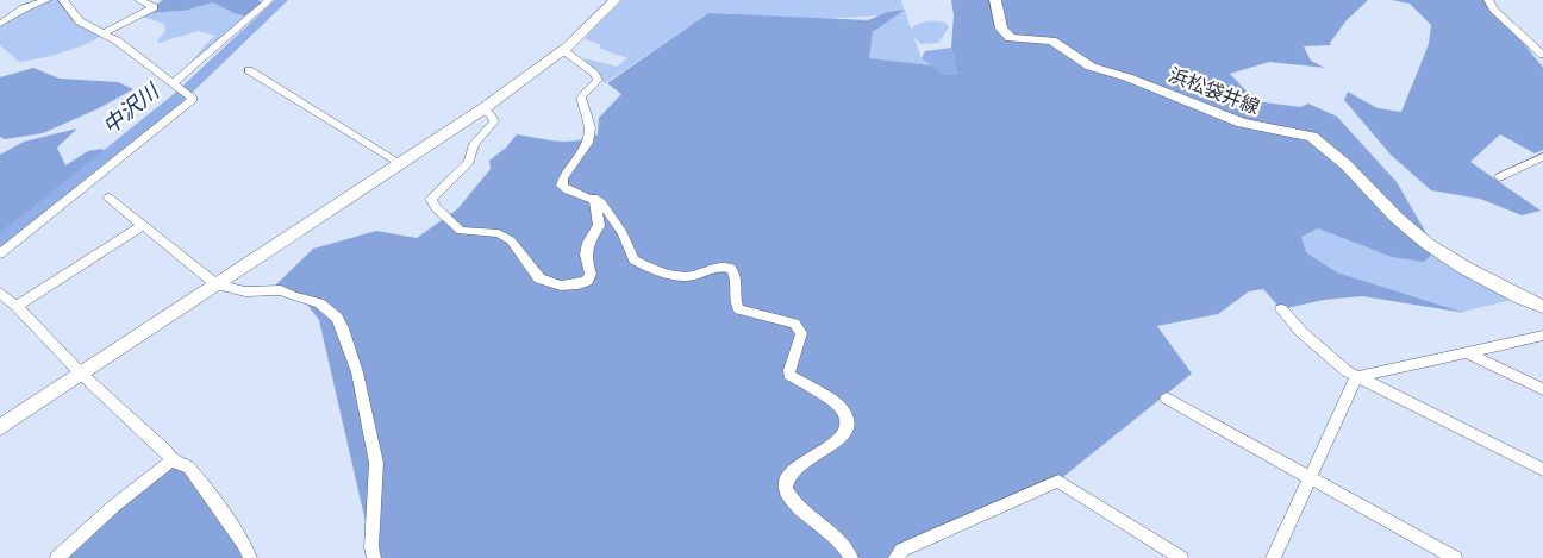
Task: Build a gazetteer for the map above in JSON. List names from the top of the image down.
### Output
{
  "streets": {
    "main road": ["浜松袋井線"]
  },
  "water": ["中沢川"]
}
